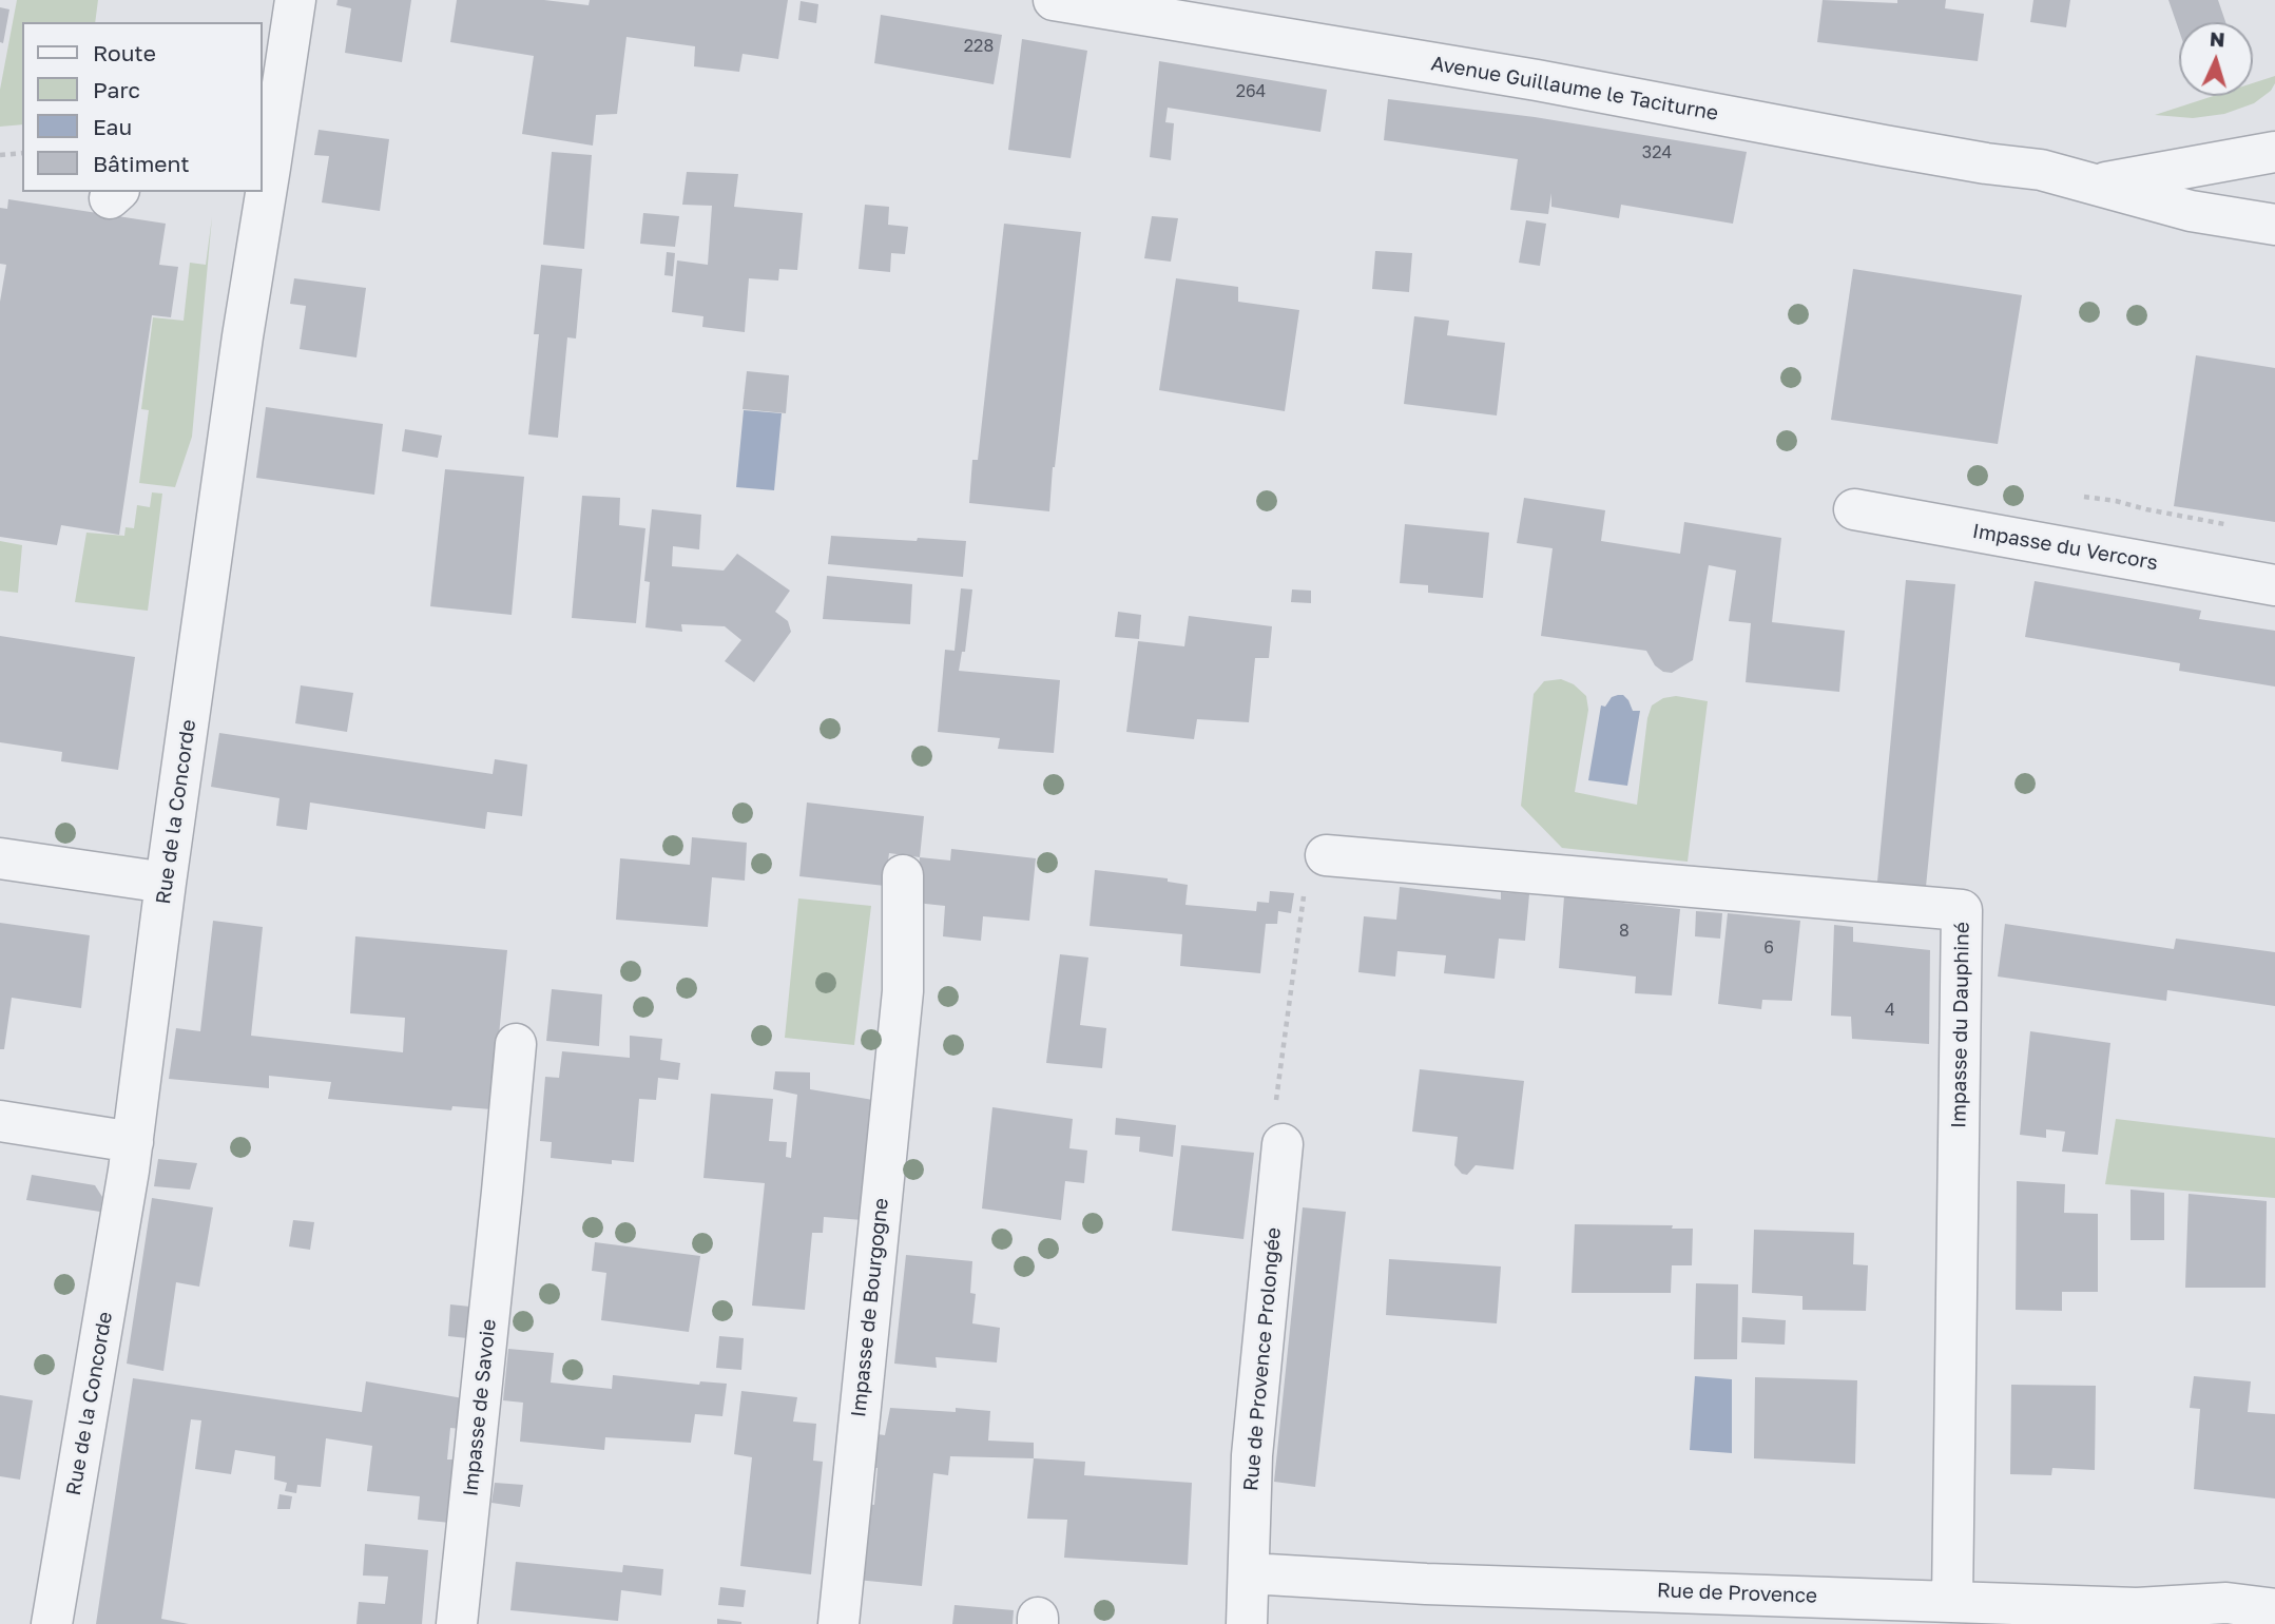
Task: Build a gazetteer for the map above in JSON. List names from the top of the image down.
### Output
{
  "streets": {
    "street": [
      "Avenue Guillaume le Taciturne",
      "Impasse du Vercors",
      "Rue de la Concorde",
      "Impasse du Dauphiné",
      "Impasse de Bourgogne",
      "Rue de Provence Prolongée",
      "Impasse de Savoie",
      "Rue de Provence"
    ]
  },
  "crossings": [
    ["Impasse du Dauphiné", "Rue de Provence"],
    ["Rue de Provence Prolongée", "Rue de Provence"]
  ],
  "house_numbers": [
    "228",
    "264",
    "324",
    "8",
    "6",
    "4"
  ],
  "legend": [
    "Route",
    "Parc",
    "Eau",
    "Bâtiment"
  ],
  "north": "top"
}
